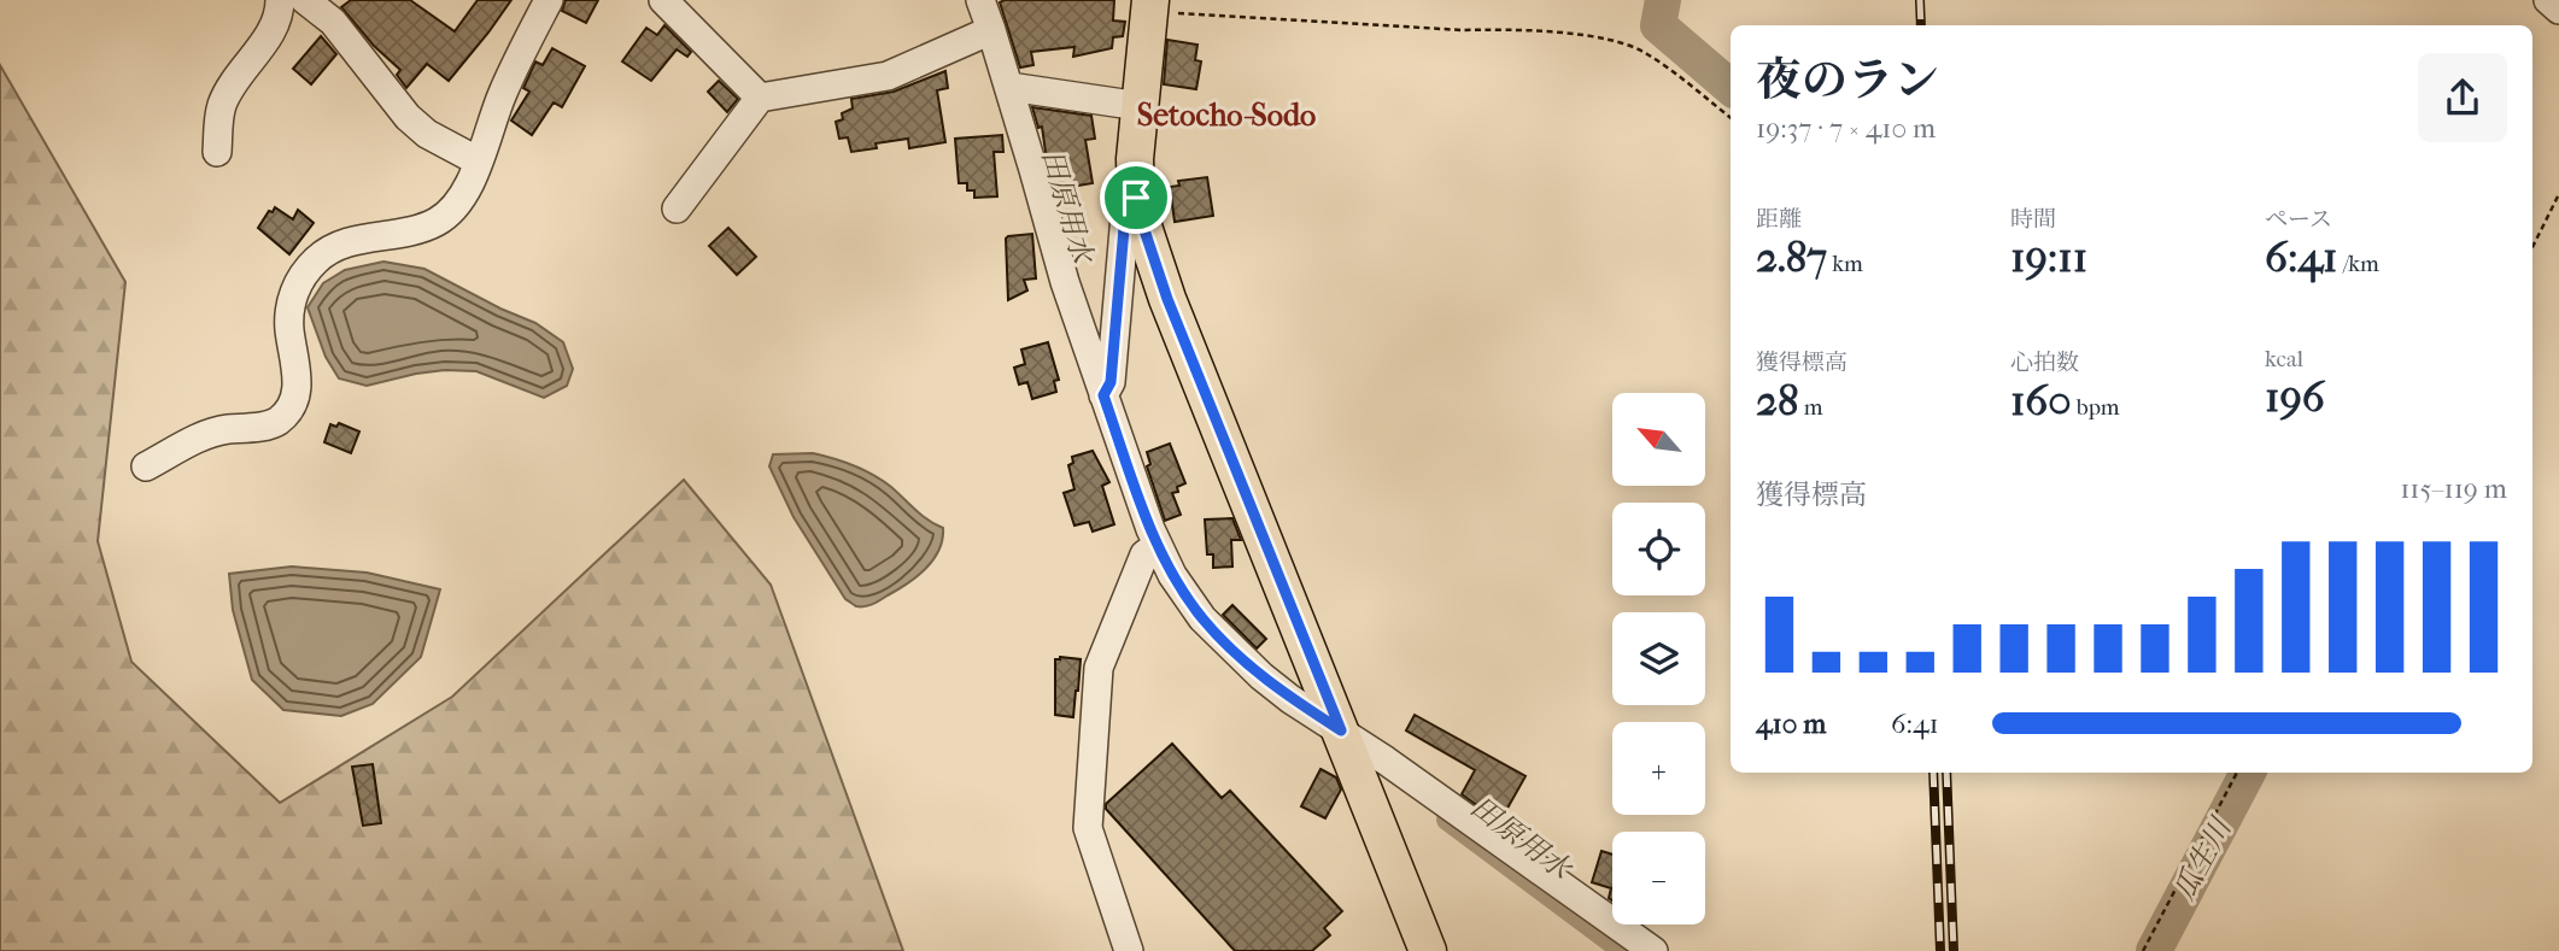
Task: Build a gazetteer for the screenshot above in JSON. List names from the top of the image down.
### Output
{
  "districts": ["Setocho-Sodo"],
  "water": ["田原用水", "瓜生川"],
  "north": "top left",
  "page": {
    "heading": ["夜のラン", "19:37 · 7 × 410 m"],
    "stats": [
      ["距離", "2.87 km"],
      ["時間", "19:11"],
      ["ペース", "6:41 /km"],
      ["獲得標高", "28 m"],
      ["心拍数", "160 bpm"],
      ["kcal", "196"]
    ],
    "map_buttons": ["+", "−"],
    "chart": ["獲得標高", "115–119 m"],
    "list": [
      {
        "name": "410 m",
        "note": "6:41"
      }
    ]
  }
}
